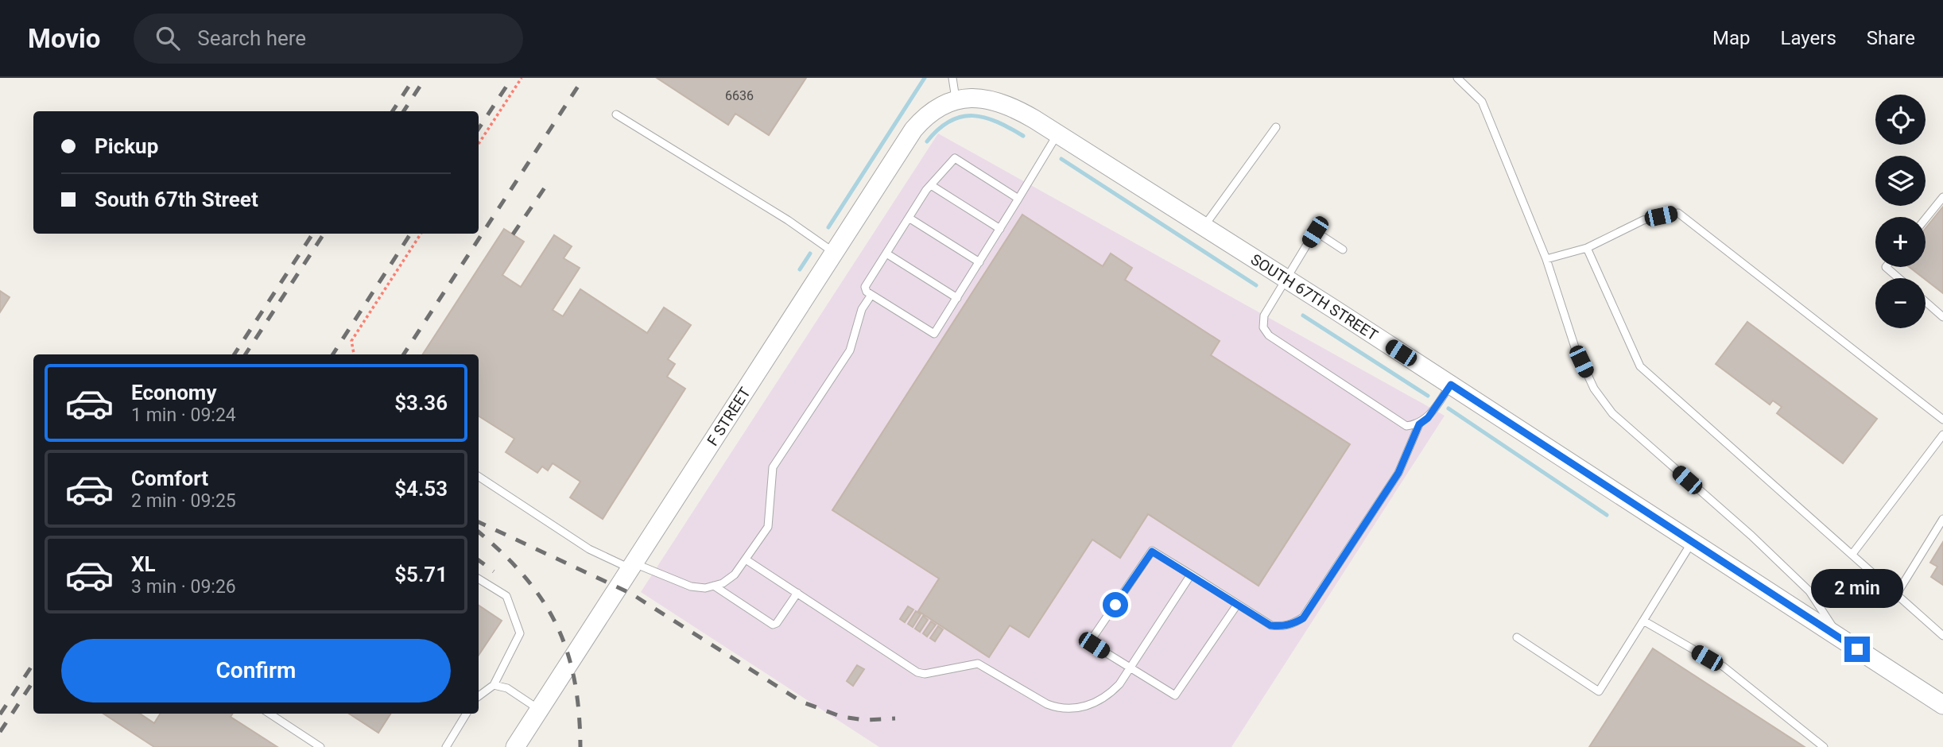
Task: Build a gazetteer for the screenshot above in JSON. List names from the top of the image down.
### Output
{
  "streets": {
    "street": ["SOUTH 67TH STREET", "F STREET"]
  },
  "crossings": [
    ["SOUTH 67TH STREET", "F STREET"]
  ],
  "house_numbers": ["6636"],
  "page": {
    "header": "Movio",
    "search": "Search here",
    "nav": ["Map", "Layers", "Share"],
    "map_buttons": ["+", "−"],
    "banner": ["Pickup", "South 67th Street"],
    "list": [
      {
        "name": "Economy",
        "note": "1 min · 09:24",
        "value": "$3.36"
      },
      {
        "name": "Comfort",
        "note": "2 min · 09:25",
        "value": "$4.53"
      },
      {
        "name": "XL",
        "note": "3 min · 09:26",
        "value": "$5.71"
      }
    ],
    "bubble": "2 min",
    "buttons": "Confirm"
  }
}
